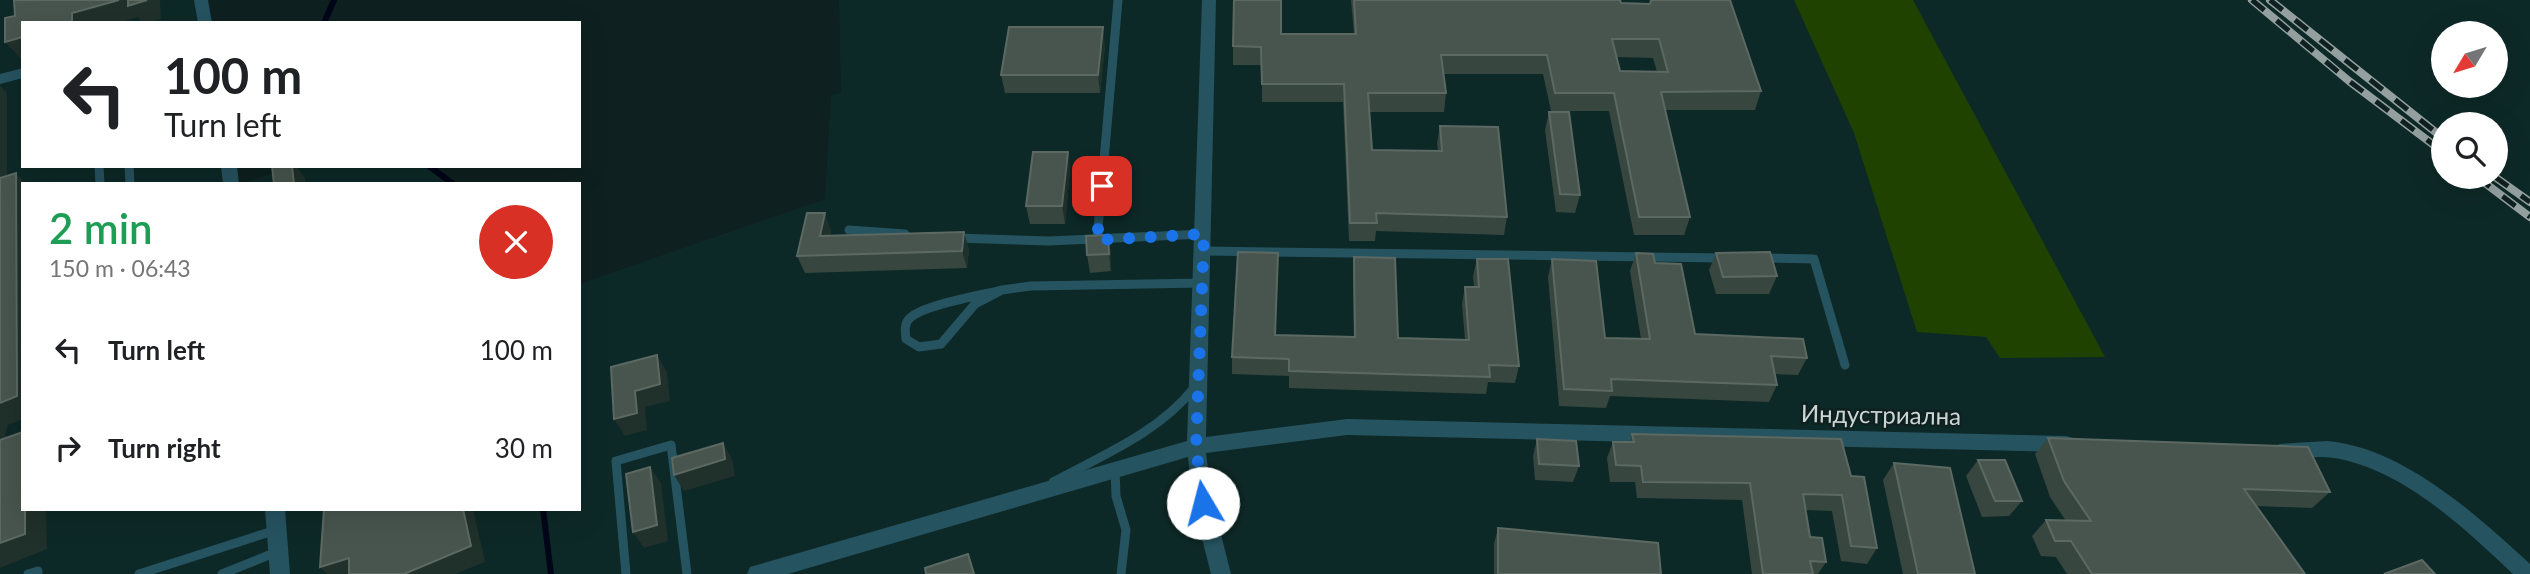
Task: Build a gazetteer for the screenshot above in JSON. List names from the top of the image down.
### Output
{
  "streets": {
    "street": ["Индустриална"]
  },
  "north": "bottom left",
  "page": {
    "turn": ["100 m", "Turn left"],
    "heading": ["2 min", "150 m · 06:43"],
    "list": [
      {
        "name": "Turn left",
        "value": "100 m"
      },
      {
        "name": "Turn right",
        "value": "30 m"
      }
    ]
  }
}
